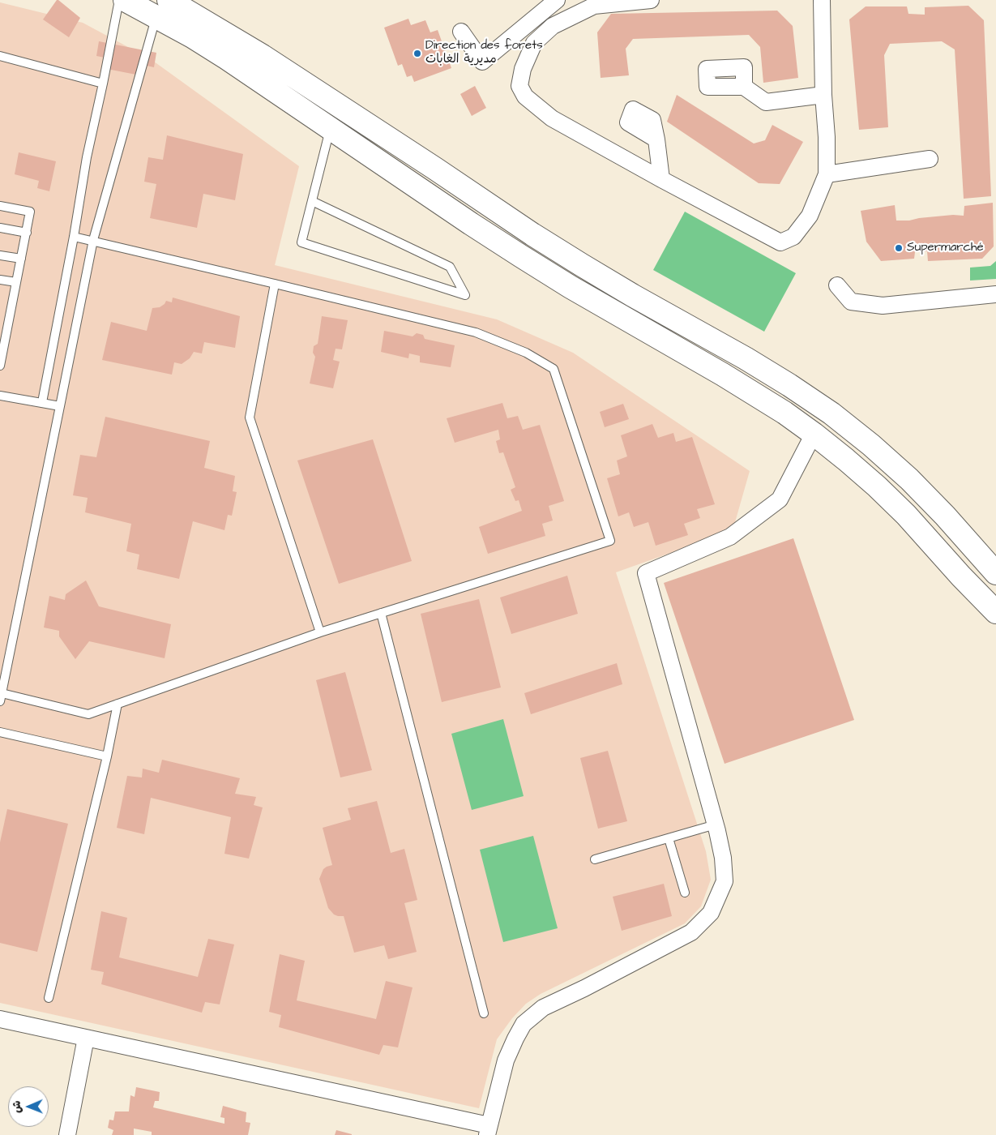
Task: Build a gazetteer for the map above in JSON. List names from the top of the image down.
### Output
{
  "places": ["Direction des forets مديرية الغابات", "Supermarché"],
  "north": "left"
}
